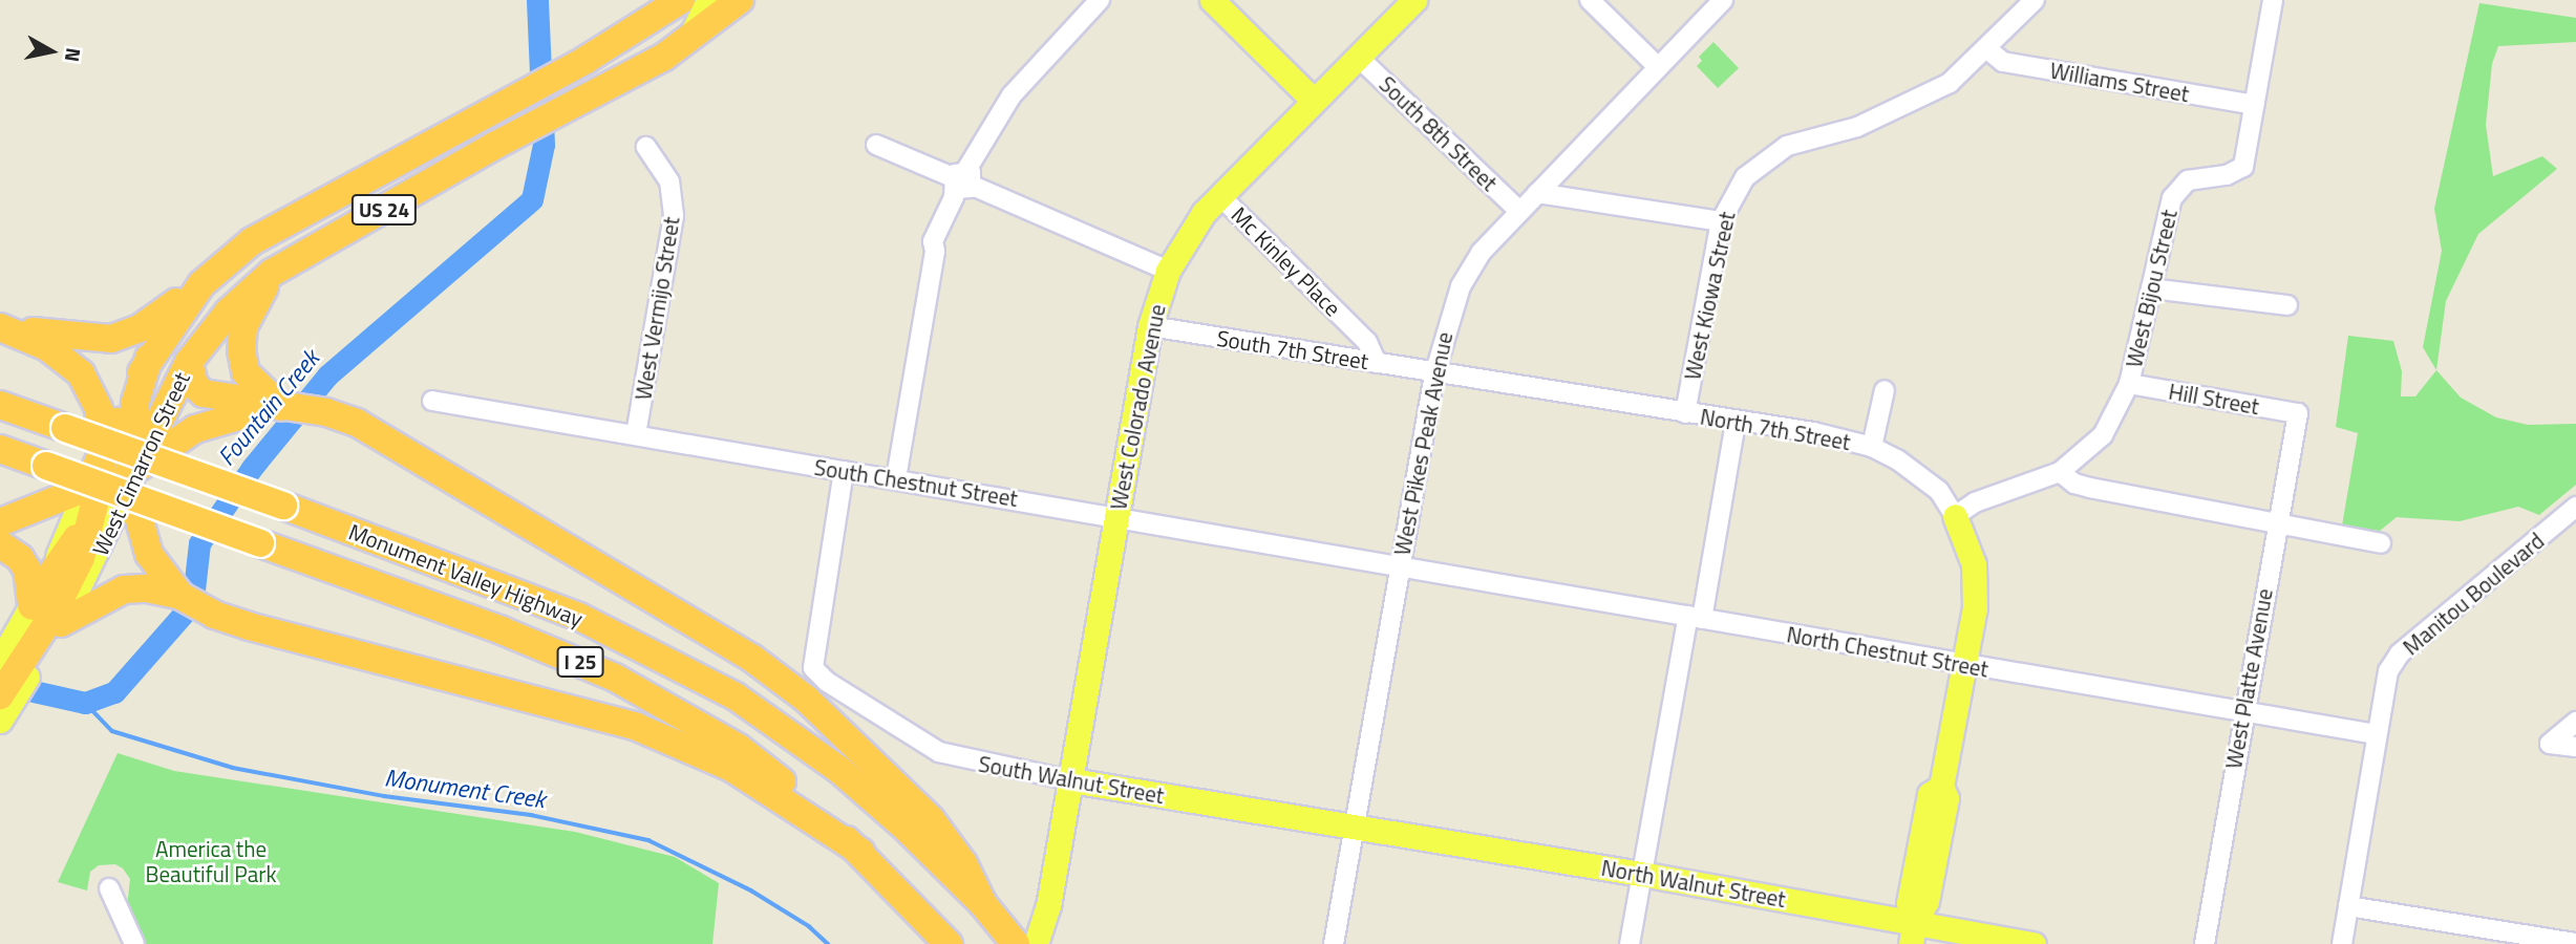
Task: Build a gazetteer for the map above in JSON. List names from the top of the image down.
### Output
{
  "streets": {
    "highway": [
      "US 24",
      "West Cimarron Street",
      "Monument Valley Highway",
      "I 25"
    ],
    "main road": ["West Colorado Avenue", "South Walnut Street", "North Walnut Street"],
    "street": [
      "Williams Street",
      "South 8th Street",
      "Mc Kinley Place",
      "West Bijou Street",
      "West Kiowa Street",
      "West Vermijo Street",
      "South 7th Street",
      "Hill Street",
      "North 7th Street",
      "West Pikes Peak Avenue",
      "South Chestnut Street",
      "Manitou Boulevard",
      "North Chestnut Street",
      "West Platte Avenue"
    ]
  },
  "crossings": [
    ["Williams Street", "West Bijou Street"],
    ["Williams Street", "West Kiowa Street"],
    ["South 8th Street", "West Colorado Avenue"],
    ["South 8th Street", "West Pikes Peak Avenue"],
    ["US 24", "West Cimarron Street"],
    ["Mc Kinley Place", "South 7th Street"],
    ["Mc Kinley Place", "West Colorado Avenue"],
    ["West Bijou Street", "Hill Street"],
    ["West Kiowa Street", "North 7th Street"],
    ["West Vermijo Street", "South Chestnut Street"],
    ["South 7th Street", "West Colorado Avenue"],
    ["South 7th Street", "North 7th Street"],
    ["South 7th Street", "West Pikes Peak Avenue"],
    ["Hill Street", "West Platte Avenue"],
    ["West Colorado Avenue", "South Chestnut Street"],
    ["West Colorado Avenue", "South Walnut Street"],
    ["North 7th Street", "West Pikes Peak Avenue"],
    ["West Pikes Peak Avenue", "South Chestnut Street"],
    ["West Pikes Peak Avenue", "North Chestnut Street"],
    ["West Pikes Peak Avenue", "South Walnut Street"],
    ["West Pikes Peak Avenue", "North Walnut Street"],
    ["South Chestnut Street", "North Chestnut Street"],
    ["South Chestnut Street", "South Walnut Street"],
    ["Manitou Boulevard", "North Chestnut Street"],
    ["North Chestnut Street", "West Platte Avenue"],
    ["South Walnut Street", "North Walnut Street"]
  ],
  "water": ["Fountain Creek", "Monument Creek"],
  "parks": ["America the Beautiful Park"],
  "north": "right"
}
